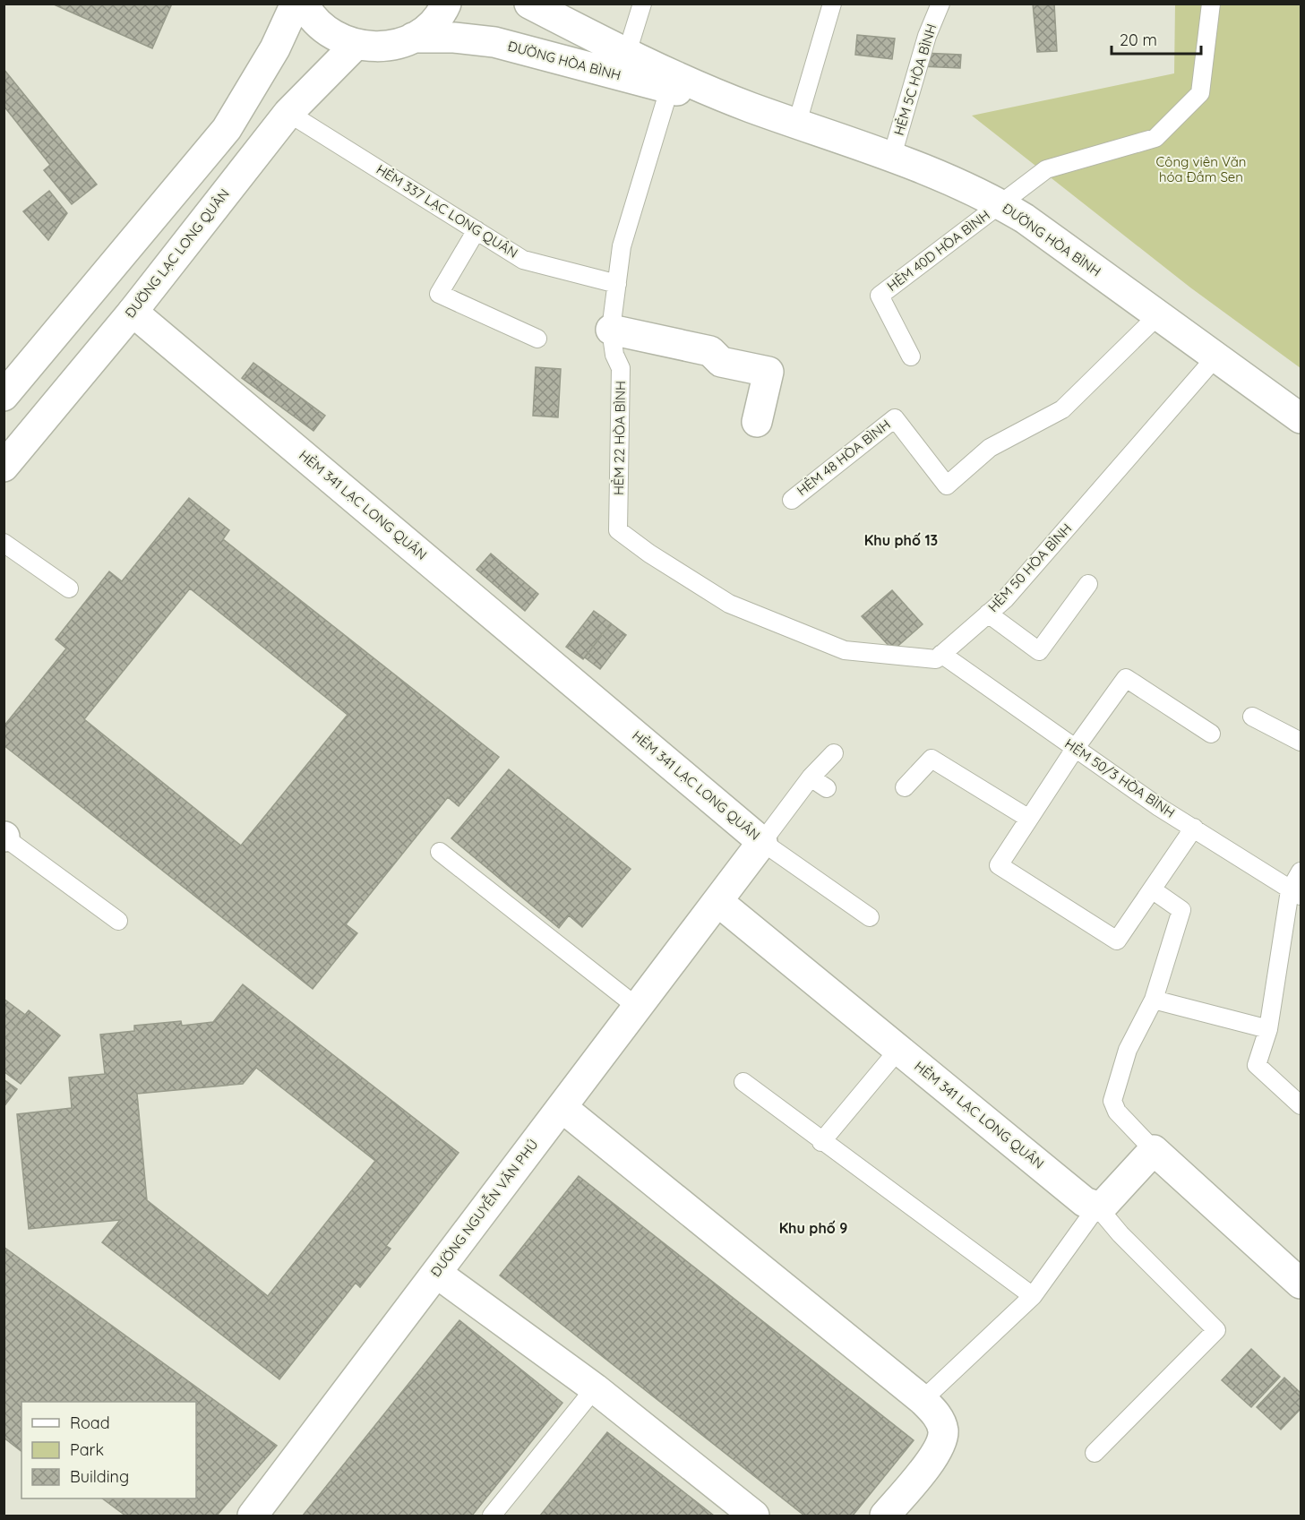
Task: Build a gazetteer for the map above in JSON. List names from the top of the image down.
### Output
{
  "streets": {
    "street": [
      "ĐƯỜNG HÒA BÌNH",
      "ĐƯỜNG LẠC LONG QUÂN",
      "HẺM 341 LẠC LONG QUÂN",
      "ĐƯỜNG NGUYỄN VĂN PHÚ"
    ],
    "lane": [
      "HẺM 5C HÒA BÌNH",
      "HẺM 337 LẠC LONG QUÂN",
      "HẺM 40D HÒA BÌNH",
      "HẺM 22 HÒA BÌNH",
      "HẺM 48 HÒA BÌNH",
      "HẺM 50 HÒA BÌNH",
      "HẺM 50/3 HÒA BÌNH"
    ]
  },
  "crossings": [
    ["ĐƯỜNG HÒA BÌNH", "HẺM 5C HÒA BÌNH"],
    ["ĐƯỜNG HÒA BÌNH", "HẺM 40D HÒA BÌNH"],
    ["ĐƯỜNG HÒA BÌNH", "HẺM 22 HÒA BÌNH"],
    ["ĐƯỜNG HÒA BÌNH", "HẺM 48 HÒA BÌNH"],
    ["ĐƯỜNG HÒA BÌNH", "HẺM 50 HÒA BÌNH"],
    ["HẺM 337 LẠC LONG QUÂN", "ĐƯỜNG LẠC LONG QUÂN"],
    ["HẺM 337 LẠC LONG QUÂN", "HẺM 22 HÒA BÌNH"],
    ["ĐƯỜNG LẠC LONG QUÂN", "HẺM 341 LẠC LONG QUÂN"],
    ["HẺM 22 HÒA BÌNH", "HẺM 50 HÒA BÌNH"],
    ["HẺM 22 HÒA BÌNH", "HẺM 50/3 HÒA BÌNH"],
    ["HẺM 341 LẠC LONG QUÂN", "ĐƯỜNG NGUYỄN VĂN PHÚ"],
    ["HẺM 50 HÒA BÌNH", "HẺM 50/3 HÒA BÌNH"]
  ],
  "districts": ["Khu phố 13", "Khu phố 9"],
  "parks": ["Công viên Văn hóa Đầm Sen"],
  "legend": ["Road", "Park", "Building"],
  "scale_bar": "20 m"
}
